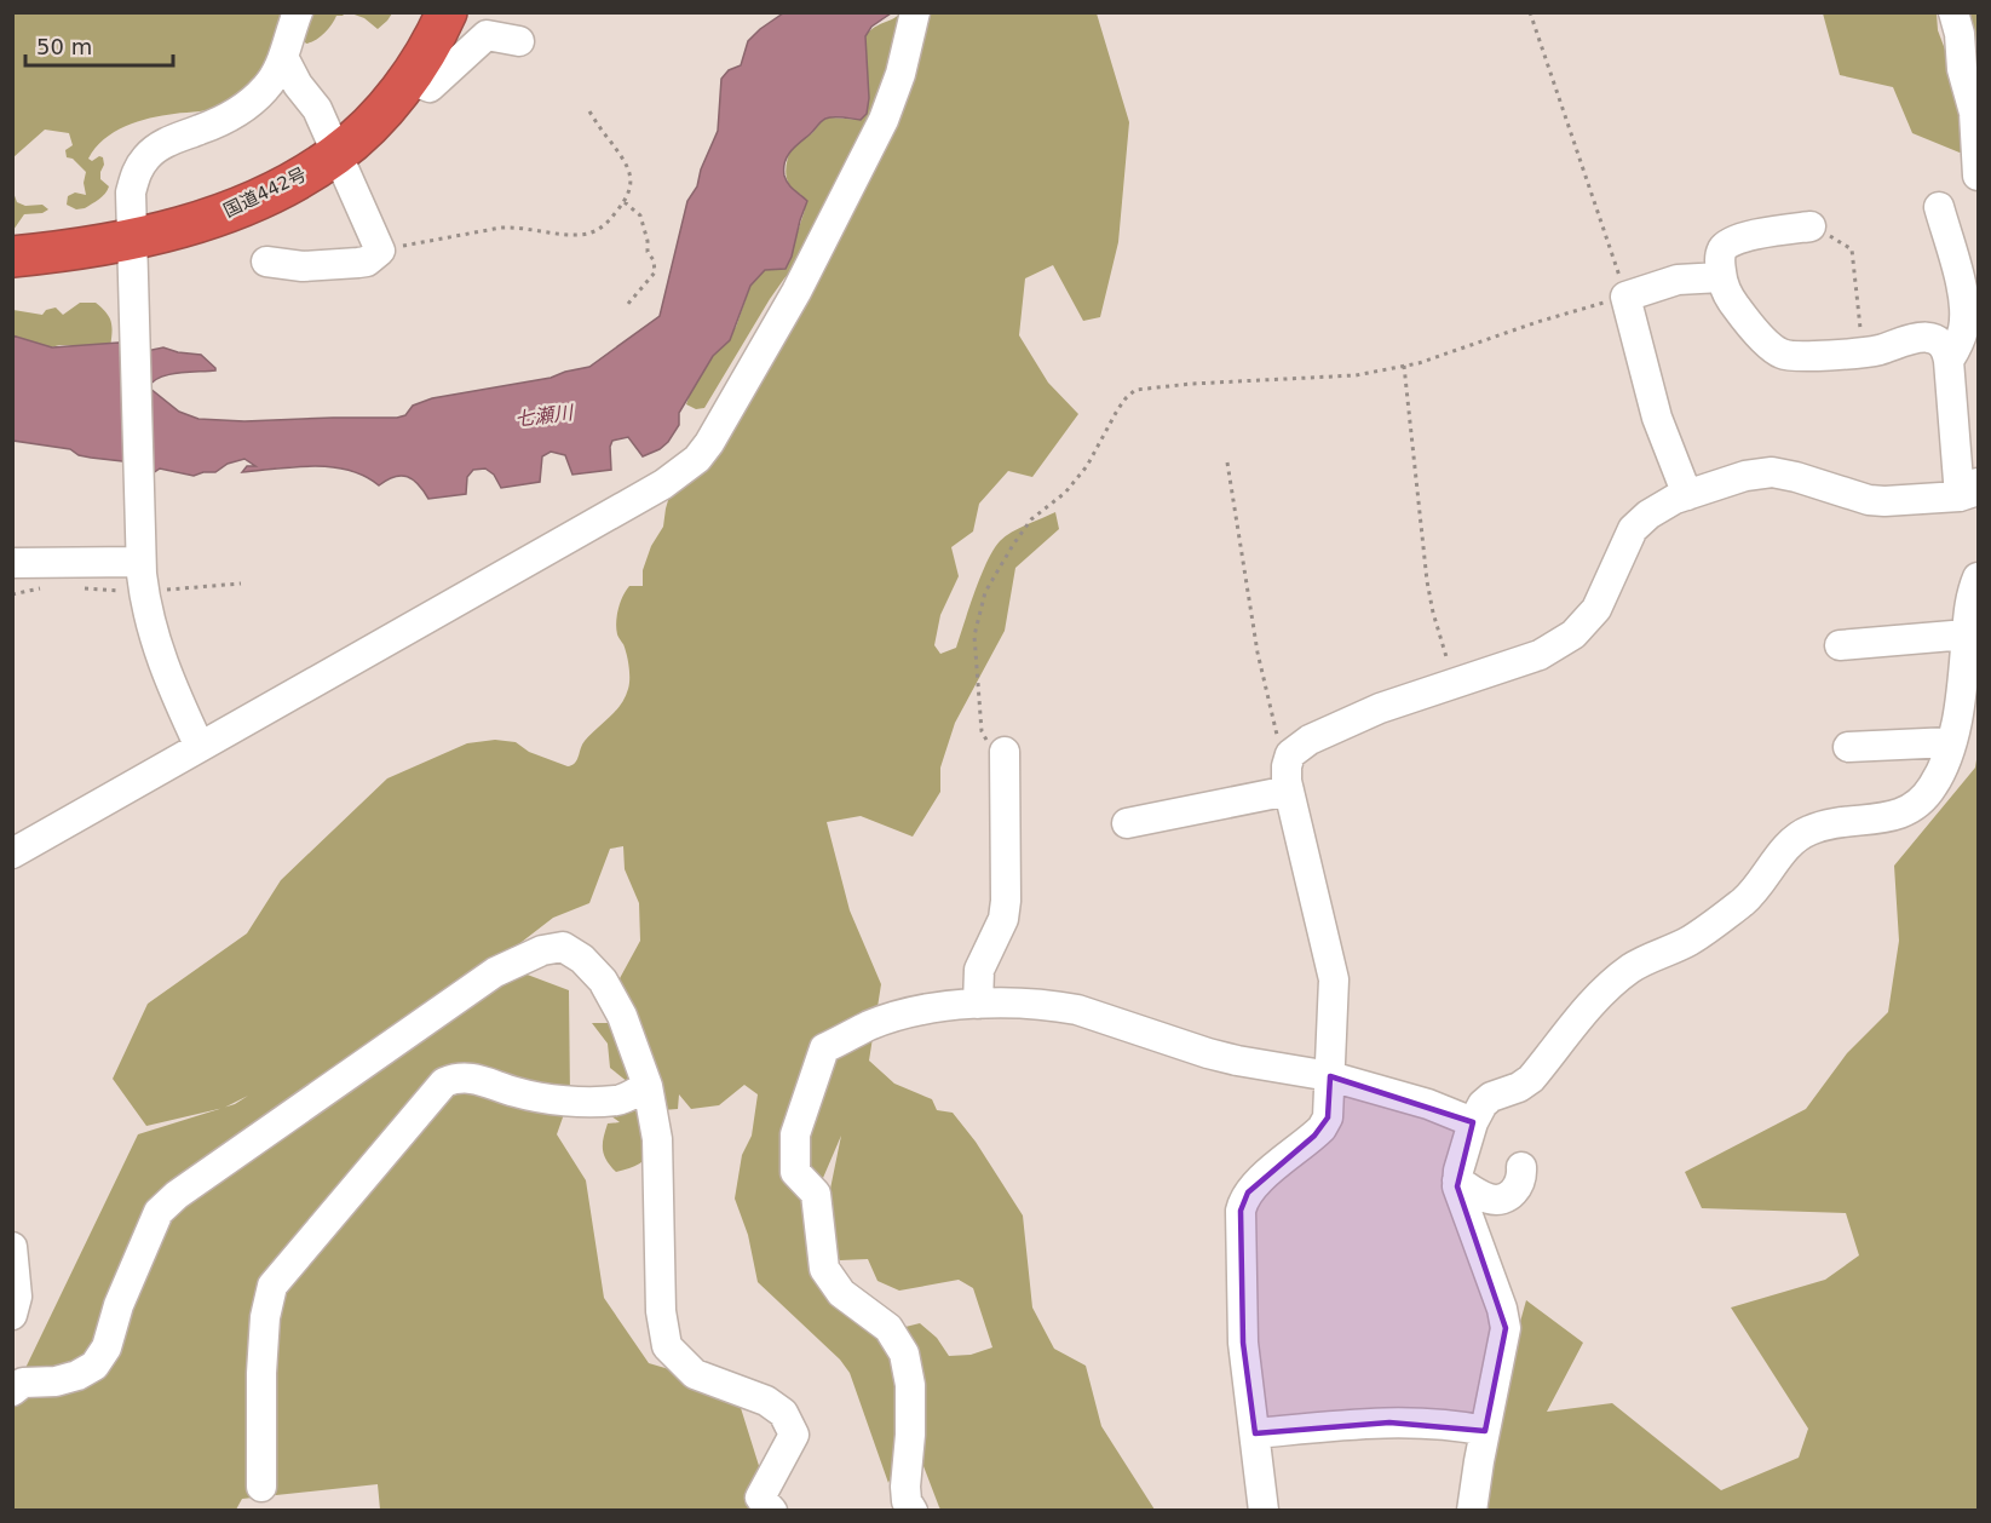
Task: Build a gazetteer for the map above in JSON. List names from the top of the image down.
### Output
{
  "streets": {
    "highway": ["国道442号"]
  },
  "water": ["七瀬川"],
  "scale_bar": "50 m"
}
